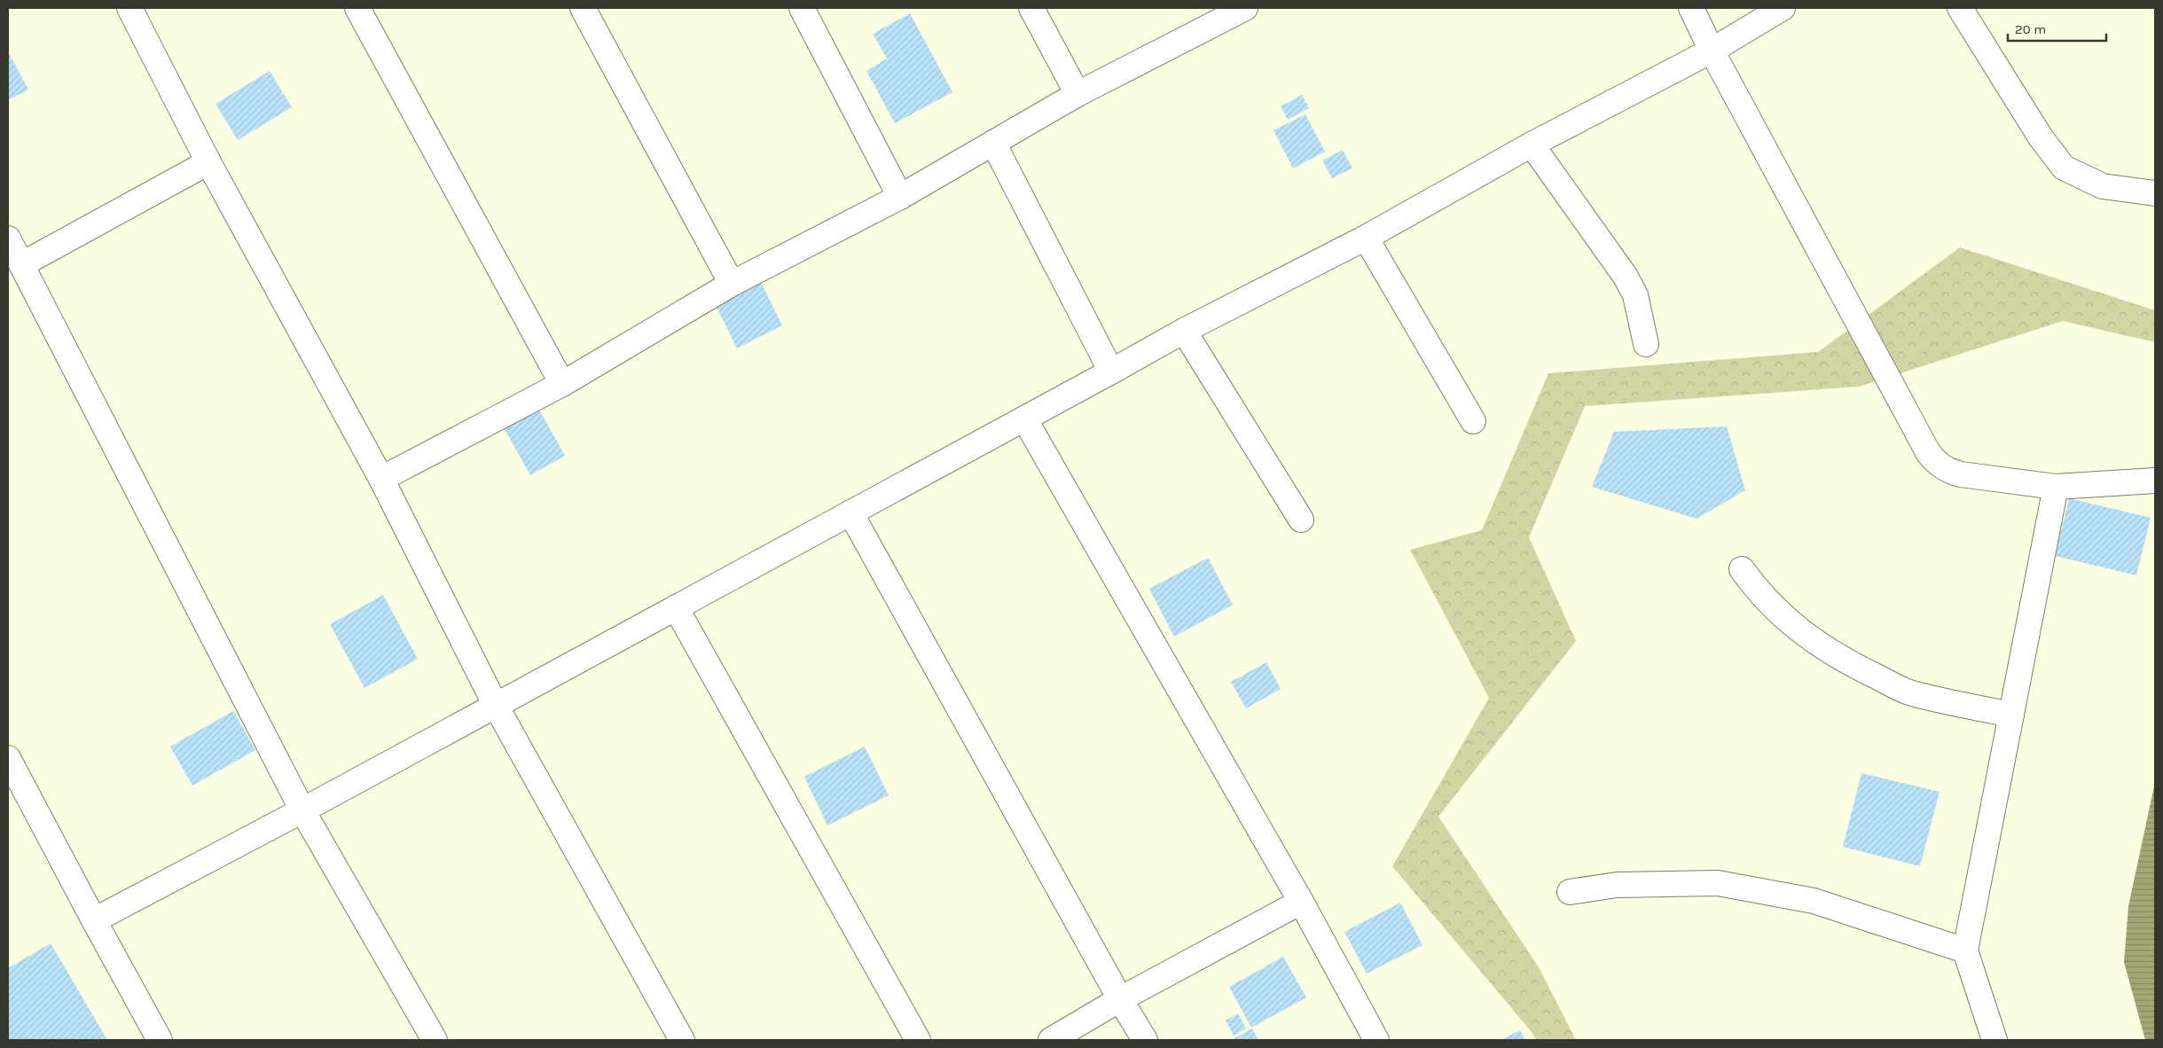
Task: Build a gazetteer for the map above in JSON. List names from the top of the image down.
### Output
{
  "scale_bar": "20 m"
}
